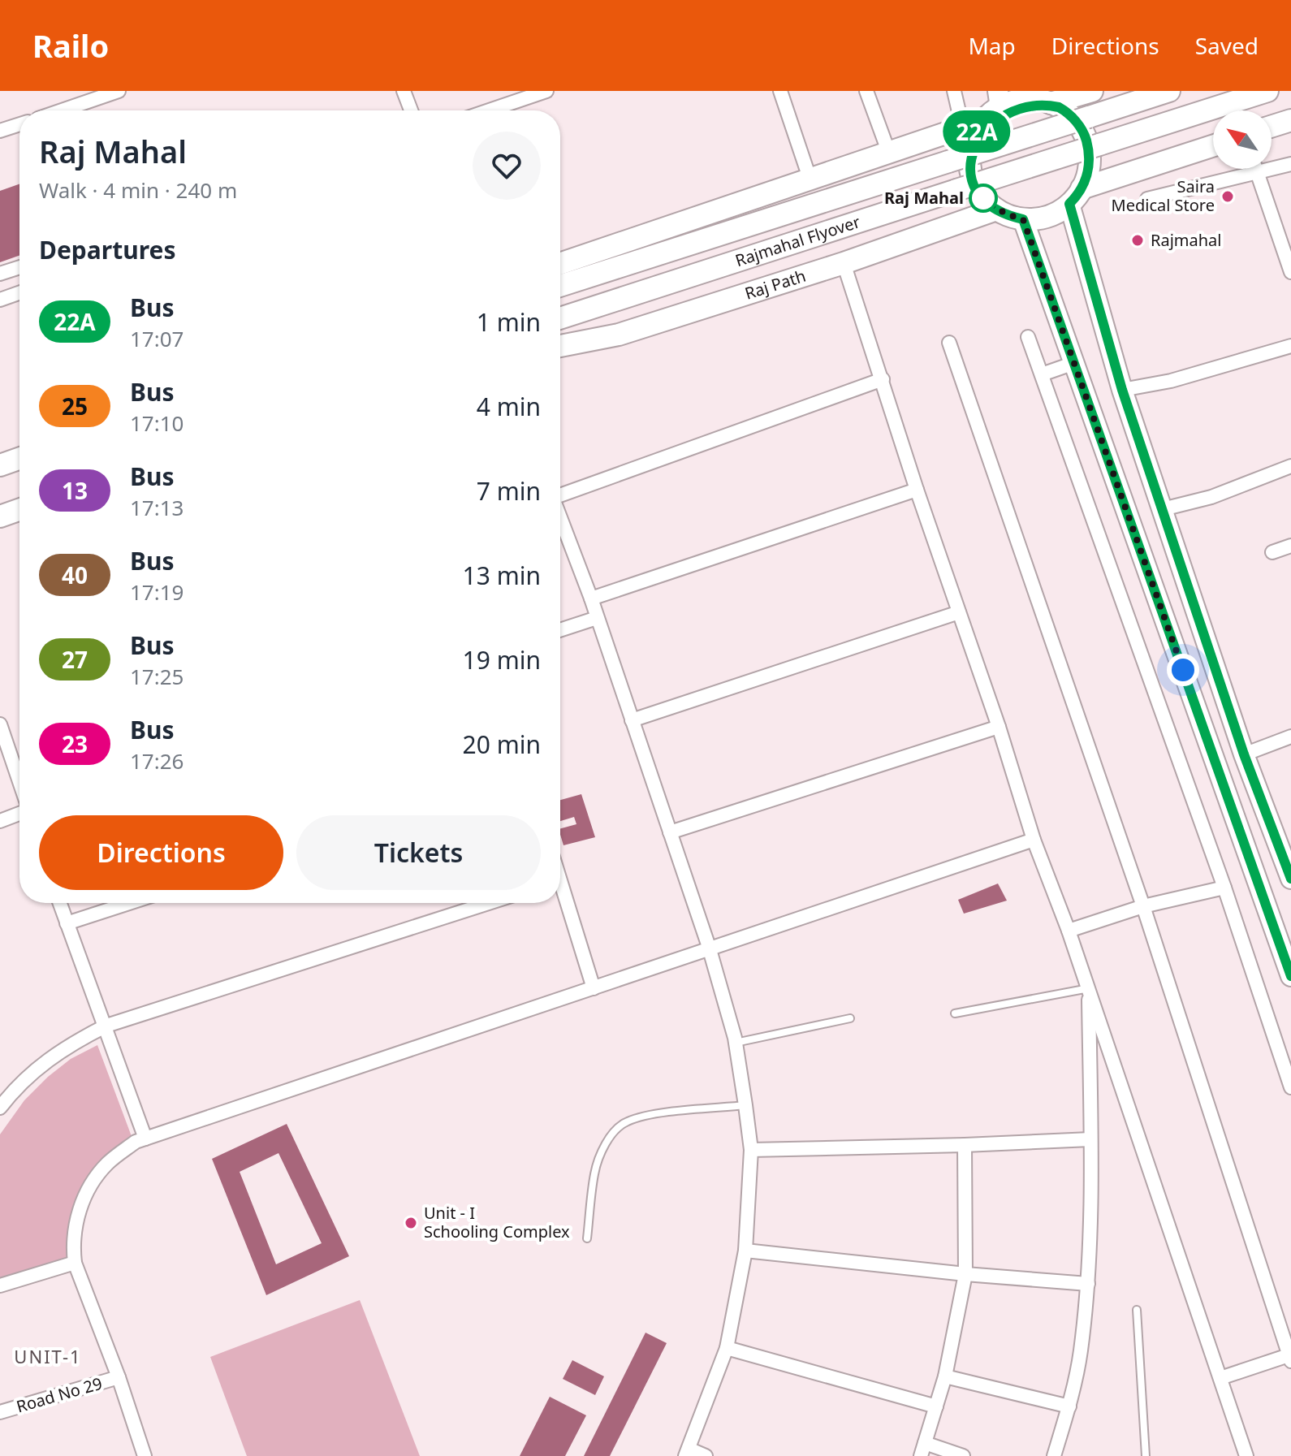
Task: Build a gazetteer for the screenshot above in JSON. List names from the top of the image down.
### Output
{
  "streets": {
    "main road": ["Rajmahal Flyover", "Raj Path"],
    "street": ["Road No 29"]
  },
  "districts": ["UNIT-1"],
  "places": [
    "Saira Medical Store",
    "Raj Mahal",
    "Rajmahal",
    "Unit - I Schooling Complex"
  ],
  "lines": ["bus line 22A"],
  "north": "top left",
  "page": {
    "header": "Railo",
    "nav": ["Map", "Directions", "Saved"],
    "on_map": "22A",
    "heading": [
      ["Raj Mahal", "Walk · 4 min · 240 m"],
      "Departures"
    ],
    "list": [
      {
        "mark": "22A",
        "name": "Bus",
        "note": "17:07",
        "value": "1 min"
      },
      {
        "mark": "25",
        "name": "Bus",
        "note": "17:10",
        "value": "4 min"
      },
      {
        "mark": "13",
        "name": "Bus",
        "note": "17:13",
        "value": "7 min"
      },
      {
        "mark": "40",
        "name": "Bus",
        "note": "17:19",
        "value": "13 min"
      },
      {
        "mark": "27",
        "name": "Bus",
        "note": "17:25",
        "value": "19 min"
      },
      {
        "mark": "23",
        "name": "Bus",
        "note": "17:26",
        "value": "20 min"
      }
    ],
    "buttons": ["Directions", "Tickets"]
  }
}
